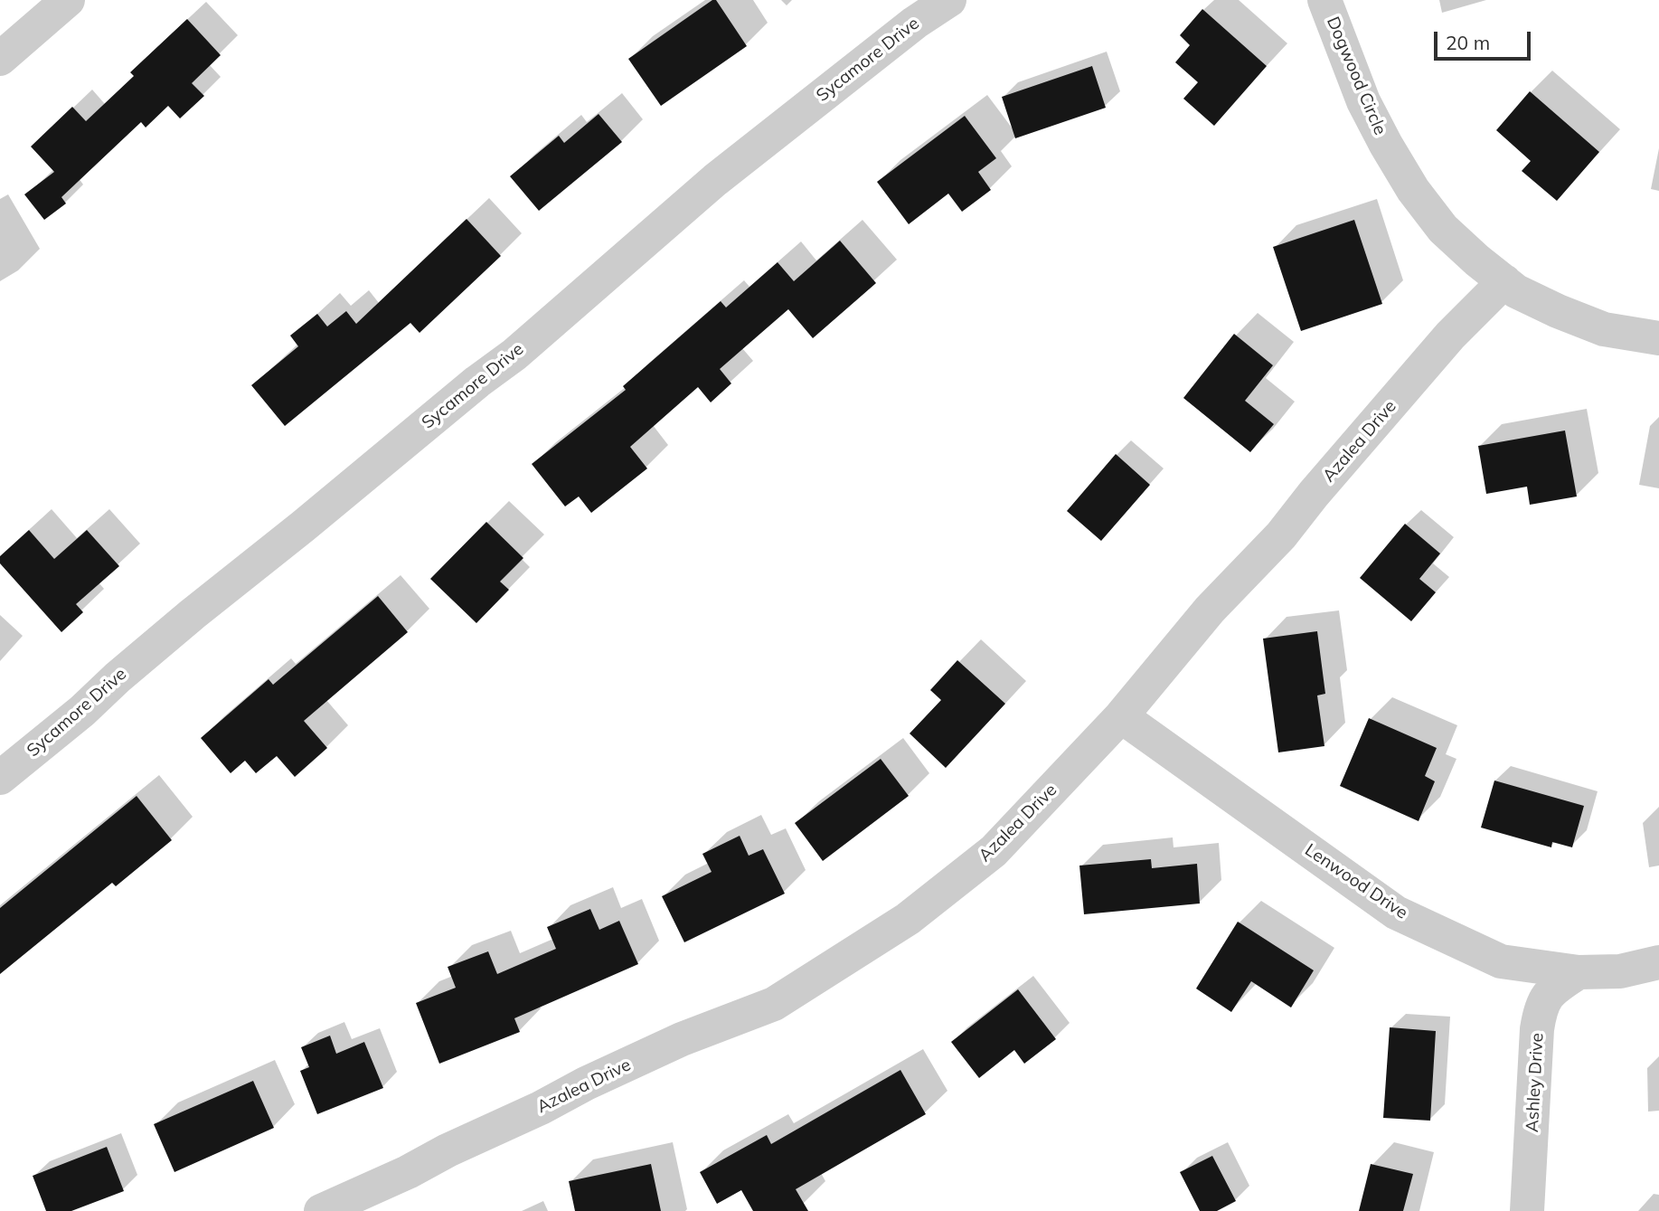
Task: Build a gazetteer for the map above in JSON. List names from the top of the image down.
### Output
{
  "streets": {
    "street": [
      "Sycamore Drive",
      "Dogwood Circle",
      "Azalea Drive",
      "Lenwood Drive",
      "Ashley Drive"
    ]
  },
  "crossings": [
    ["Dogwood Circle", "Azalea Drive"],
    ["Azalea Drive", "Lenwood Drive"],
    ["Lenwood Drive", "Ashley Drive"]
  ],
  "scale_bar": "20 m"
}
